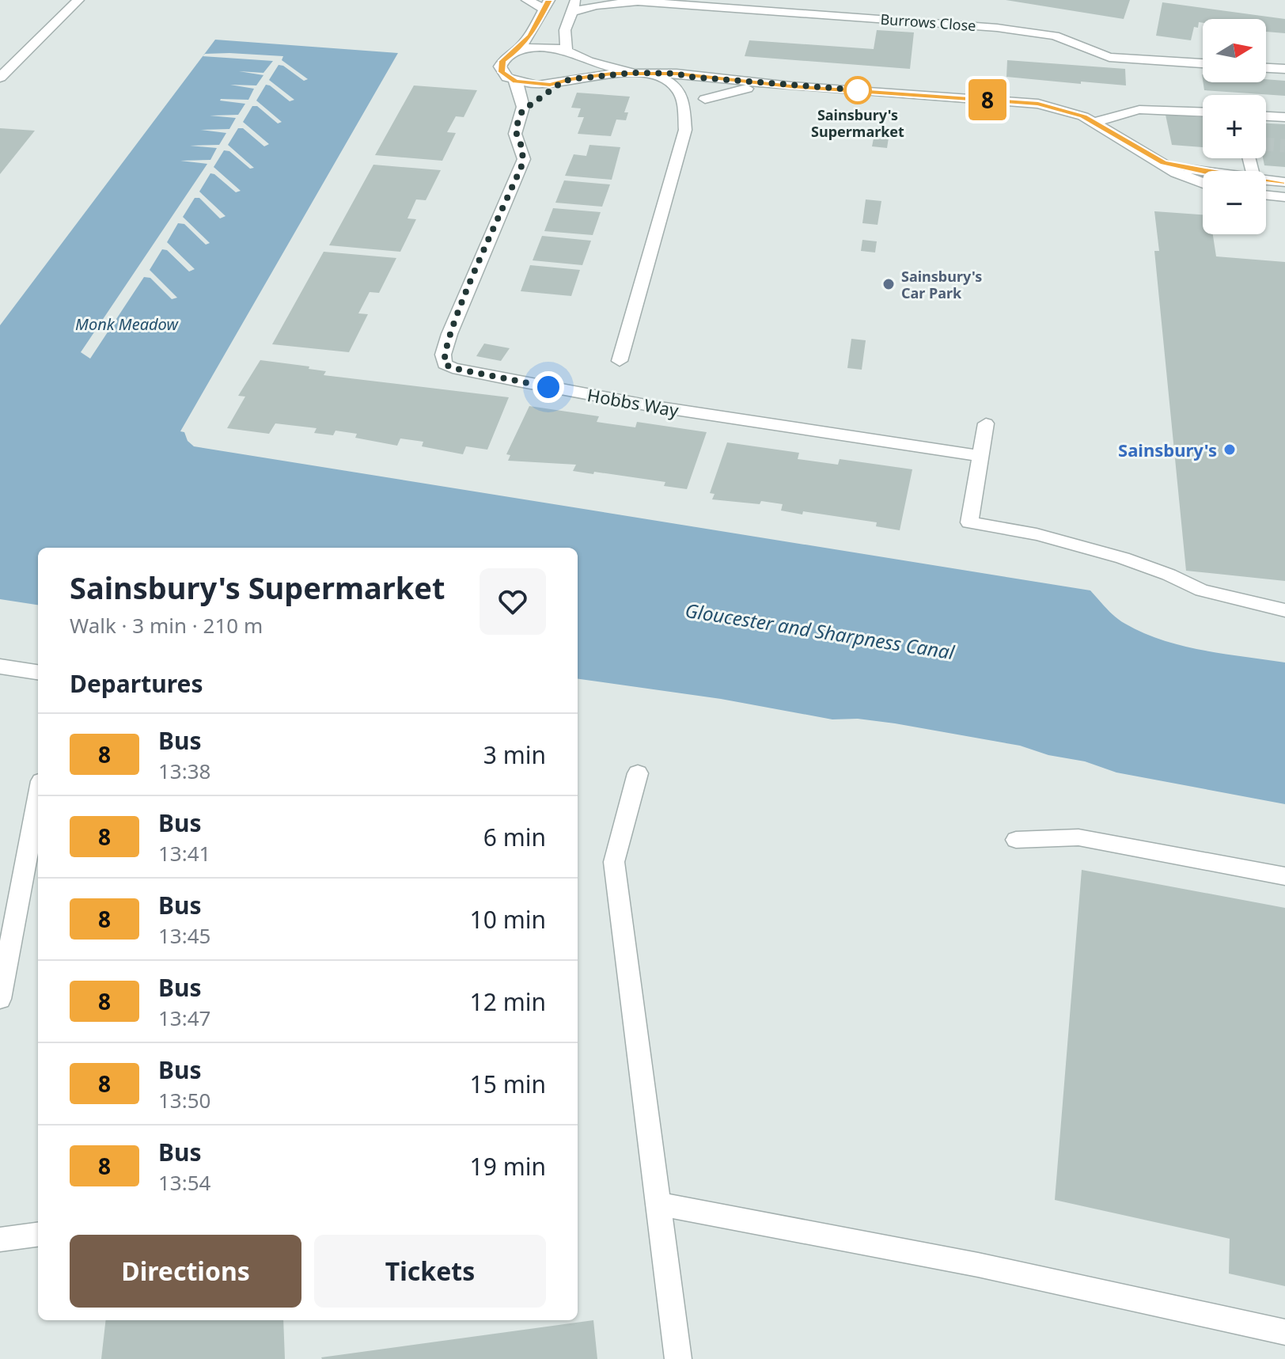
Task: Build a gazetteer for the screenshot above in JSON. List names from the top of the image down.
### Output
{
  "streets": {
    "street": ["Burrows Close", "Hobbs Way"]
  },
  "water": ["Monk Meadow", "Gloucester and Sharpness Canal"],
  "places": ["Sainsbury's Supermarket", "Sainsbury's Car Park", "Sainsbury's"],
  "lines": ["bus line 8"],
  "north": "right",
  "page": {
    "on_map": "8",
    "map_buttons": ["+", "−"],
    "heading": [
      ["Sainsbury's Supermarket", "Walk · 3 min · 210 m"],
      "Departures"
    ],
    "list": [
      {
        "mark": "8",
        "name": "Bus",
        "note": "13:38",
        "value": "3 min"
      },
      {
        "mark": "8",
        "name": "Bus",
        "note": "13:41",
        "value": "6 min"
      },
      {
        "mark": "8",
        "name": "Bus",
        "note": "13:45",
        "value": "10 min"
      },
      {
        "mark": "8",
        "name": "Bus",
        "note": "13:47",
        "value": "12 min"
      },
      {
        "mark": "8",
        "name": "Bus",
        "note": "13:50",
        "value": "15 min"
      },
      {
        "mark": "8",
        "name": "Bus",
        "note": "13:54",
        "value": "19 min"
      }
    ],
    "buttons": ["Directions", "Tickets"]
  }
}
